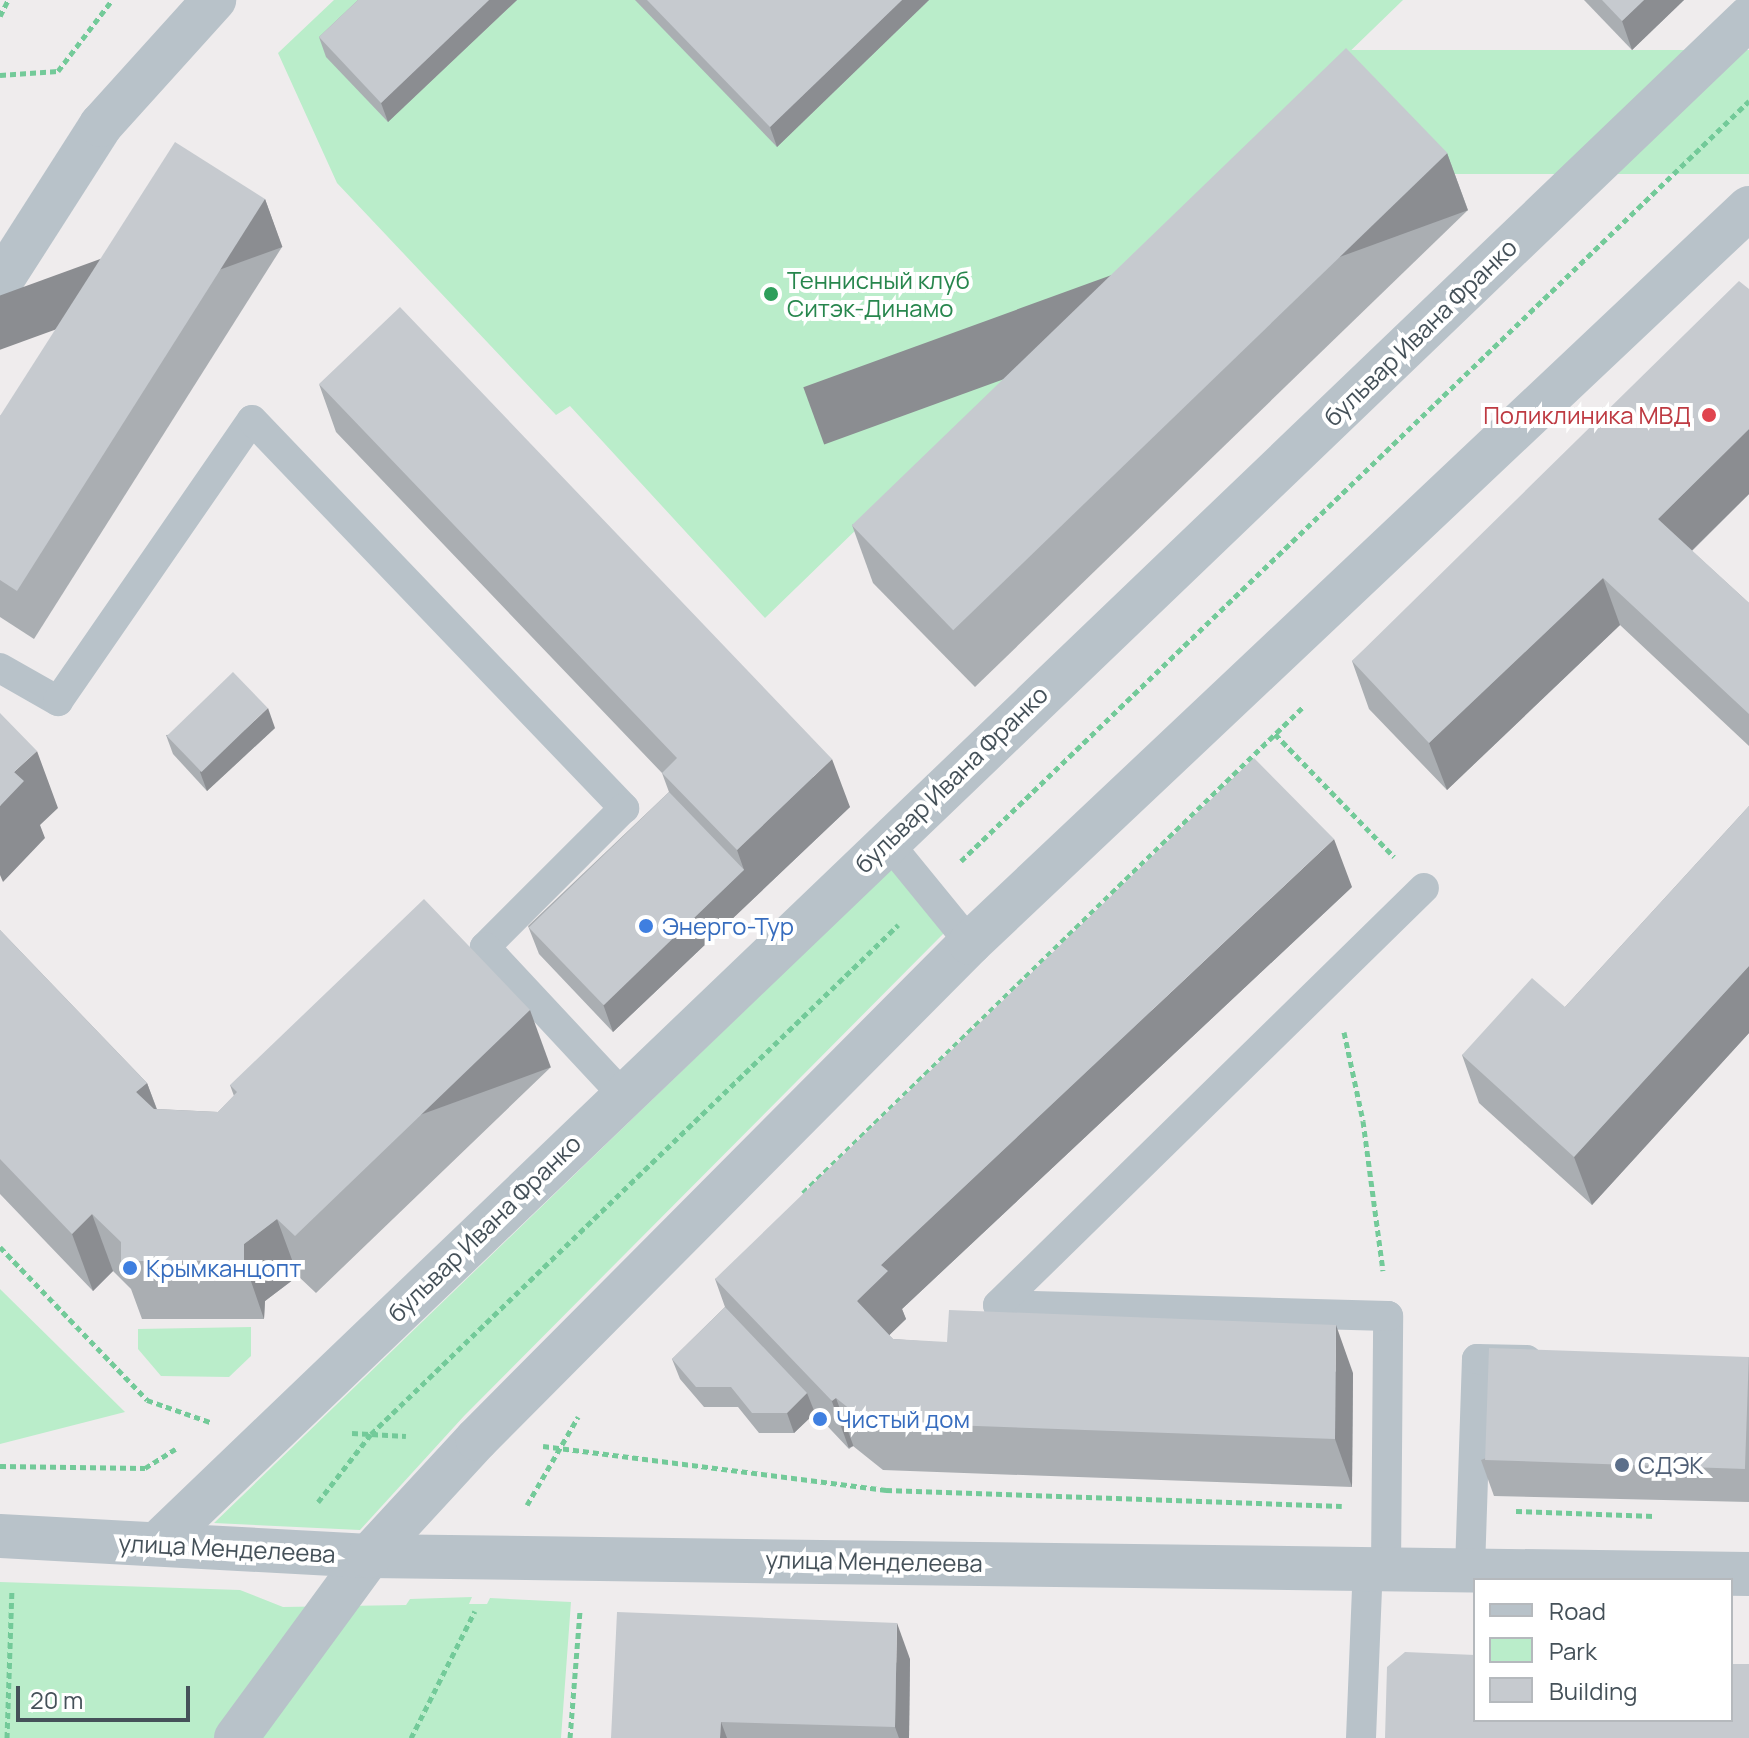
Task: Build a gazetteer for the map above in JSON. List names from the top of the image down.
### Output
{
  "streets": {
    "street": ["бульвар Ивана Франко", "улица Менделеева"]
  },
  "crossings": [
    ["бульвар Ивана Франко", "улица Менделеева"]
  ],
  "places": [
    "Теннисный клуб Ситэк-Динамо",
    "Поликлиника МВД",
    "Энерго-Тур",
    "Крымканцопт",
    "Чистый дом",
    "СДЭК"
  ],
  "legend": ["Road", "Park", "Building"],
  "scale_bar": "20 m"
}
